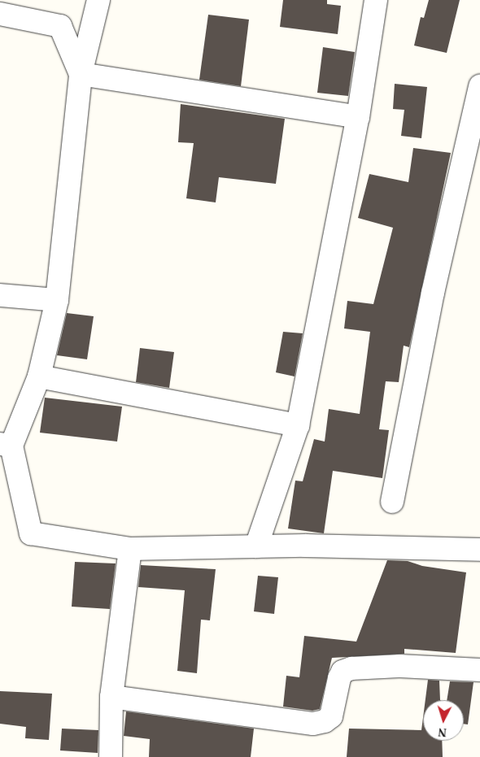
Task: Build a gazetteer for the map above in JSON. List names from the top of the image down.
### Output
{
  "north": "bottom"
}
